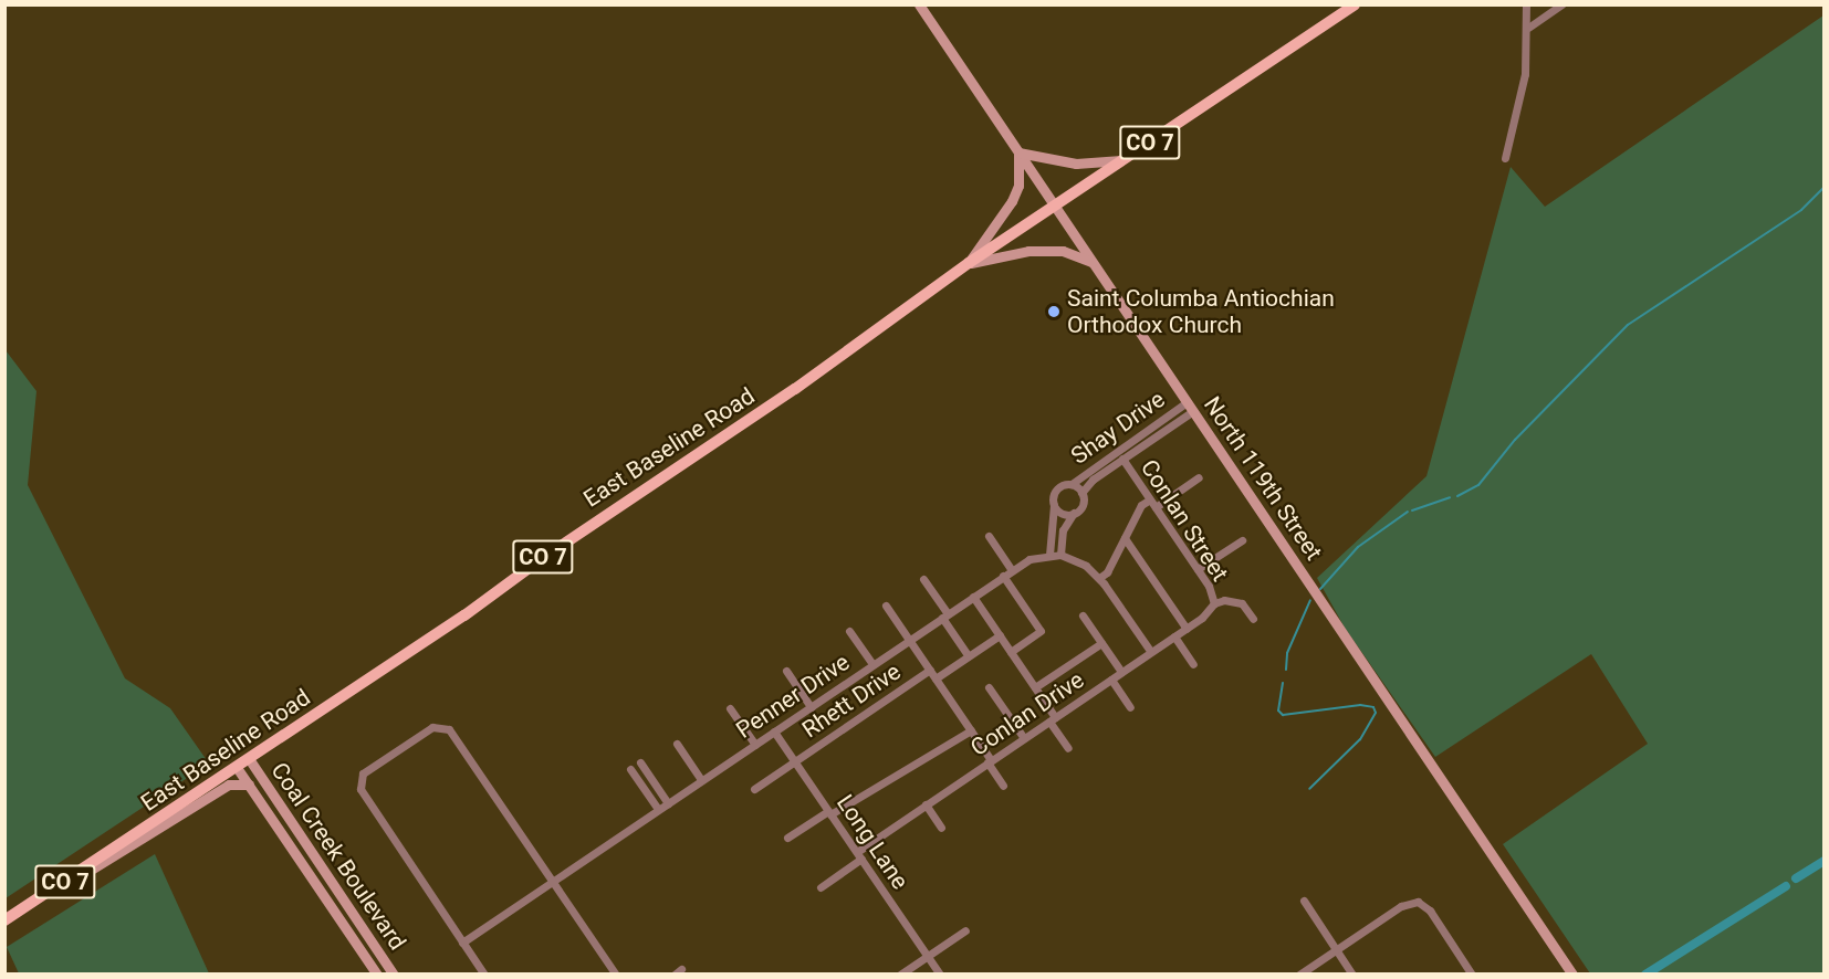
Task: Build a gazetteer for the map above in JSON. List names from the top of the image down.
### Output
{
  "streets": {
    "main road": ["CO 7", "East Baseline Road"],
    "street": [
      "Shay Drive",
      "North 119th Street",
      "Conlan Street",
      "Penner Drive",
      "Rhett Drive",
      "Conlan Drive",
      "Long Lane",
      "Coal Creek Boulevard"
    ]
  },
  "crossings": [
    ["Shay Drive", "North 119th Street"],
    ["Shay Drive", "Conlan Street"],
    ["Shay Drive", "Penner Drive"],
    ["East Baseline Road", "North 119th Street"],
    ["East Baseline Road", "Coal Creek Boulevard"],
    ["Conlan Street", "Conlan Drive"],
    ["Penner Drive", "Long Lane"],
    ["Rhett Drive", "Long Lane"],
    ["Conlan Drive", "Long Lane"]
  ],
  "places": ["Saint Columba Antiochian Orthodox Church"]
}
